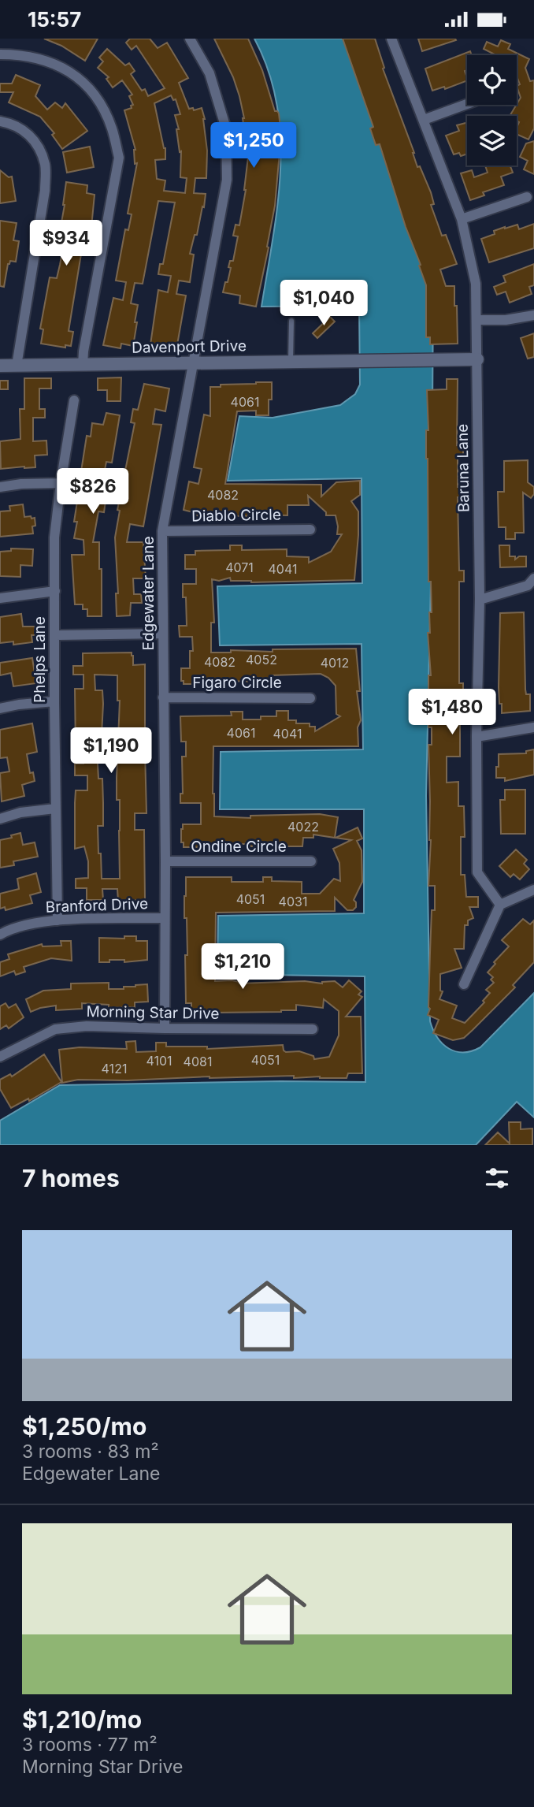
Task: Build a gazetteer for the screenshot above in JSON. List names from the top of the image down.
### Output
{
  "streets": {
    "street": [
      "Davenport Drive",
      "Baruna Lane",
      "Diablo Circle",
      "Edgewater Lane",
      "Phelps Lane",
      "Figaro Circle",
      "Ondine Circle",
      "Branford Drive",
      "Morning Star Drive"
    ]
  },
  "crossings": [
    ["Davenport Drive", "Baruna Lane"],
    ["Davenport Drive", "Edgewater Lane"],
    ["Diablo Circle", "Edgewater Lane"],
    ["Edgewater Lane", "Figaro Circle"],
    ["Edgewater Lane", "Ondine Circle"],
    ["Edgewater Lane", "Branford Drive"],
    ["Edgewater Lane", "Morning Star Drive"],
    ["Phelps Lane", "Branford Drive"]
  ],
  "house_numbers": [
    "4061",
    "4082",
    "4071",
    "4041",
    "4052",
    "4082",
    "4012",
    "4061",
    "4041",
    "4022",
    "4051",
    "4031",
    "4051",
    "4101",
    "4081",
    "4121"
  ],
  "page": {
    "status": "15:57",
    "price": [
      "$1,250",
      "$934",
      "$1,040",
      "$826",
      "$1,480",
      "$1,190",
      "$1,210"
    ],
    "heading": "7 homes",
    "list": [
      {
        "name": "$1,250/mo",
        "note": "3 rooms · 83 m² · Edgewater Lane"
      },
      {
        "name": "$1,210/mo",
        "note": "3 rooms · 77 m² · Morning Star Drive"
      }
    ]
  }
}
